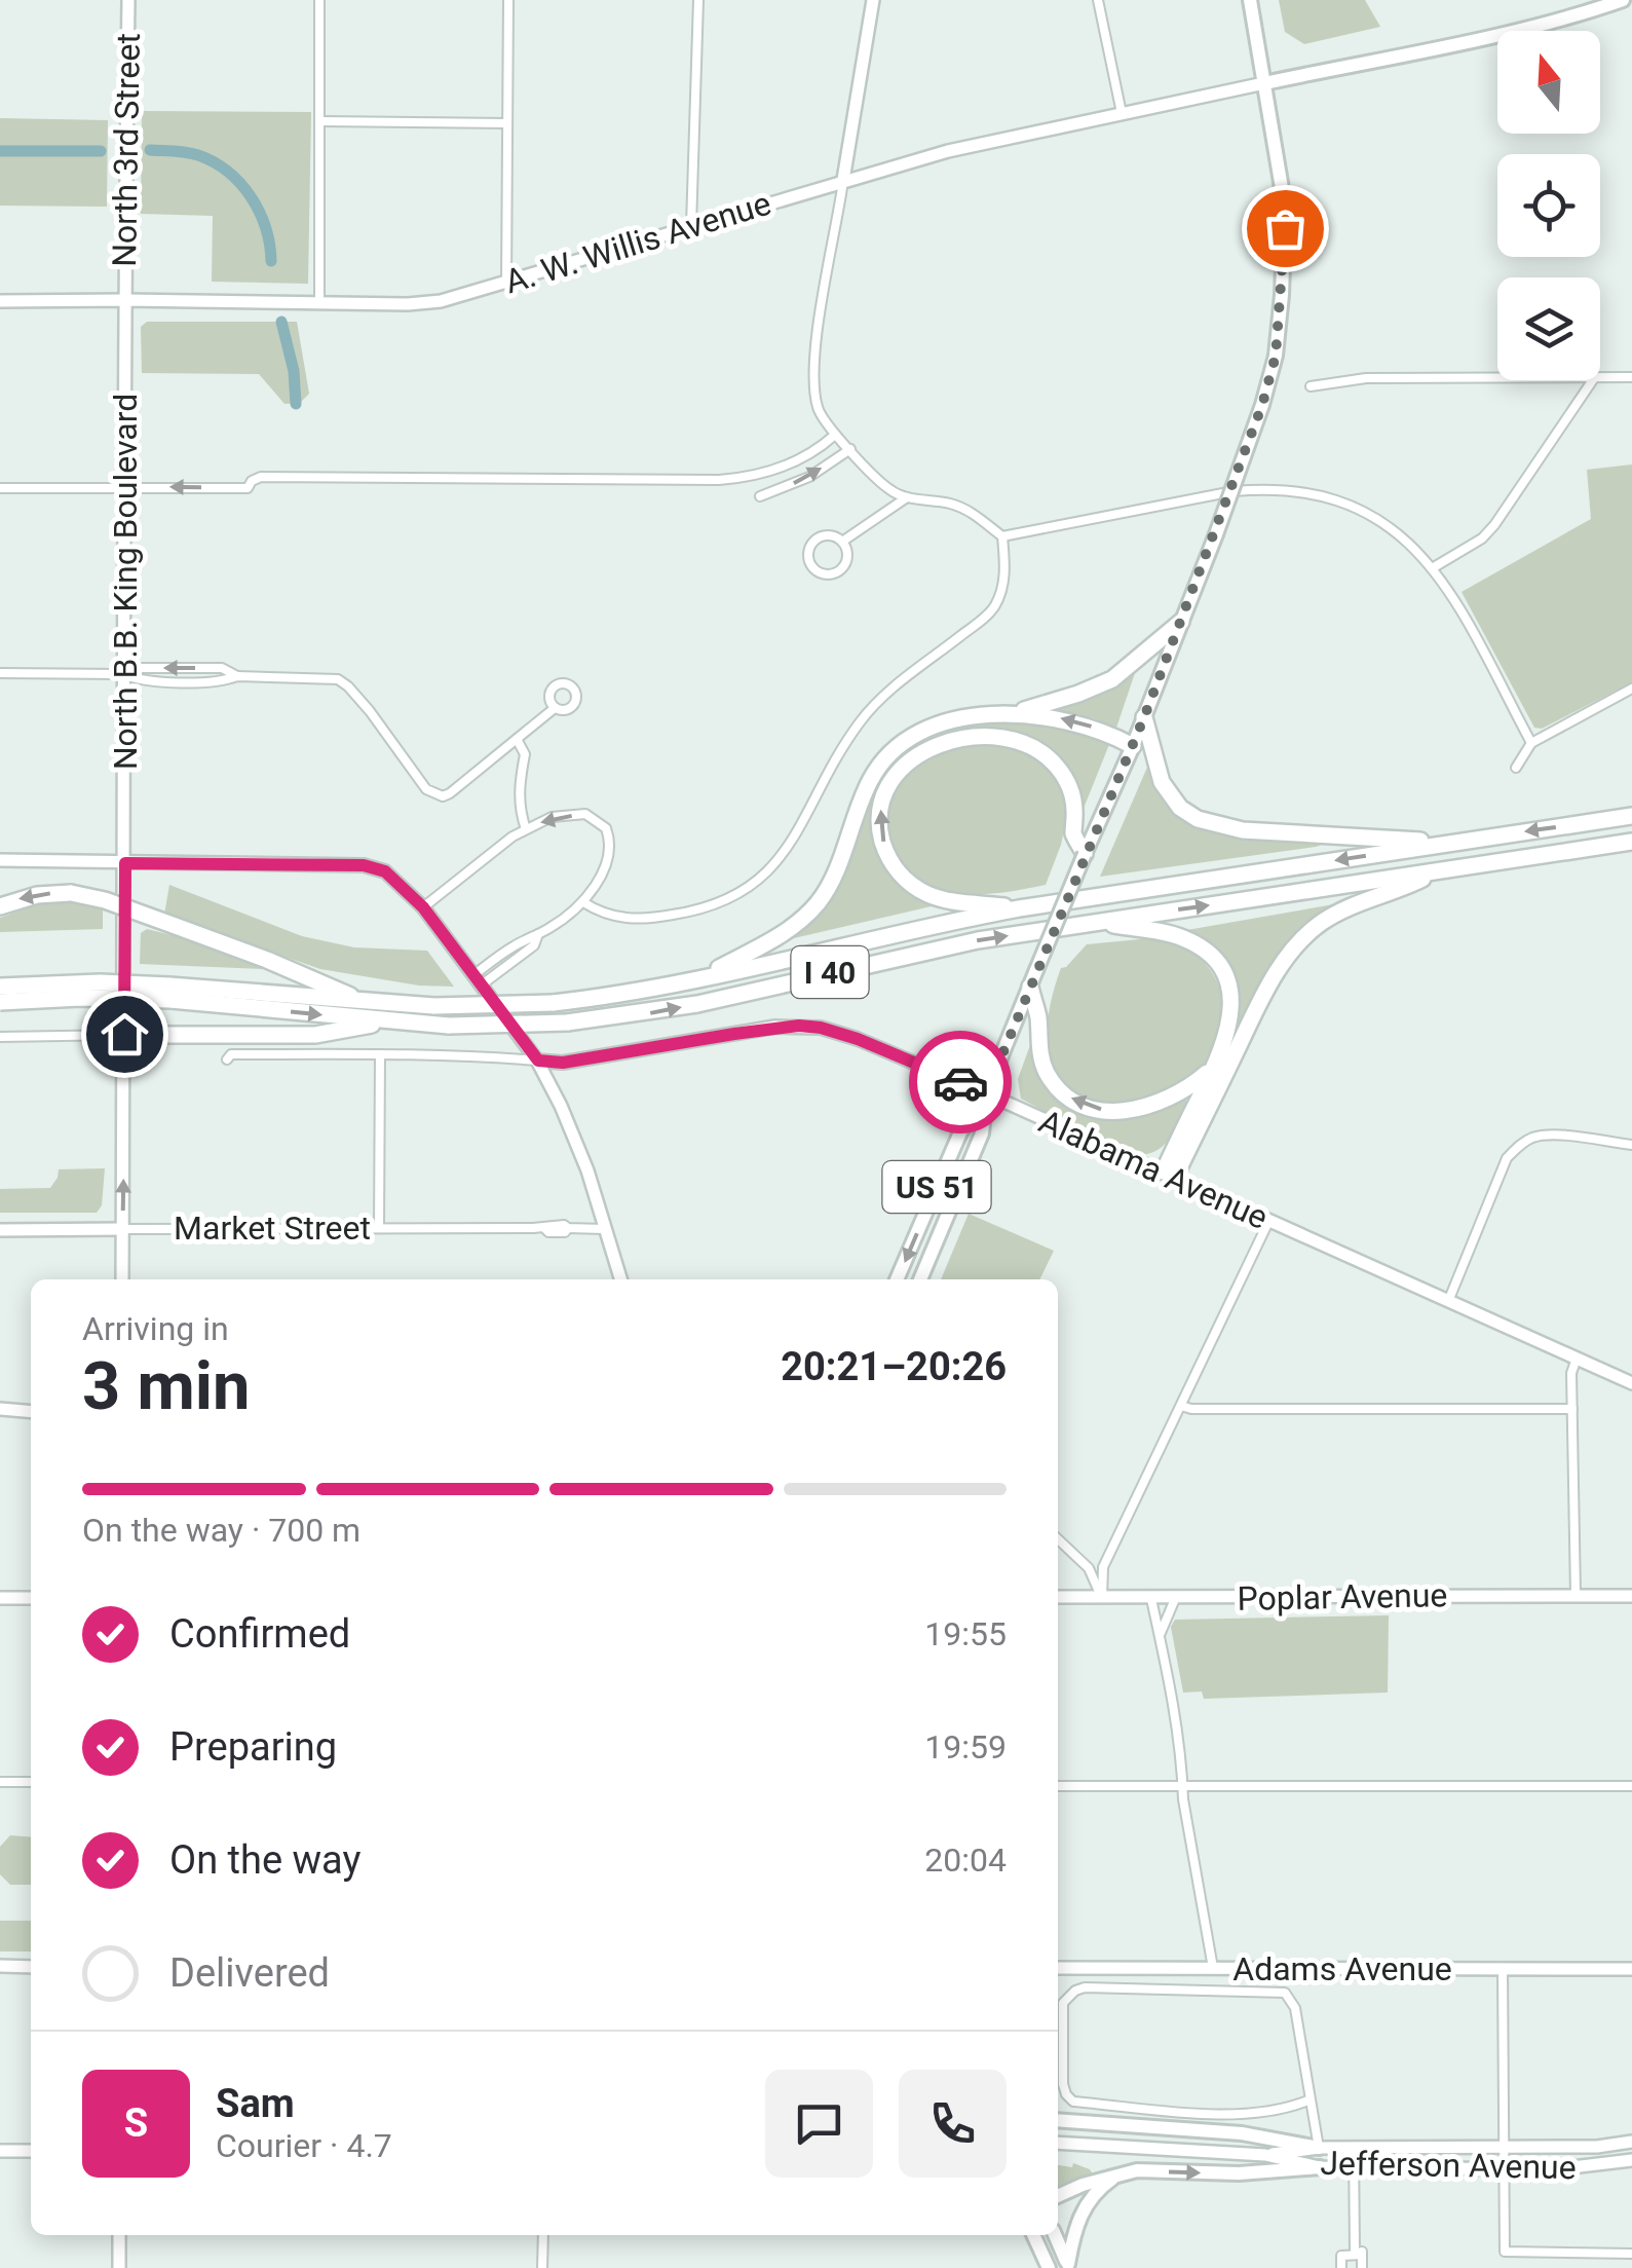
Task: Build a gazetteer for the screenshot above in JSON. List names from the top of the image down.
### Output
{
  "streets": {
    "highway": ["I 40"],
    "main road": ["US 51"],
    "street": [
      "North 3rd Street",
      "A. W. Willis Avenue",
      "North B.B. King Boulevard",
      "Alabama Avenue",
      "Market Street",
      "Poplar Avenue",
      "Adams Avenue",
      "Jefferson Avenue"
    ]
  },
  "crossings": [
    ["North 3rd Street", "A. W. Willis Avenue"],
    ["North 3rd Street", "North B.B. King Boulevard"],
    ["A. W. Willis Avenue", "North B.B. King Boulevard"],
    ["A. W. Willis Avenue", "US 51"],
    ["North B.B. King Boulevard", "Market Street"],
    ["Alabama Avenue", "US 51"]
  ],
  "north": "top",
  "page": {
    "heading": ["3 min", "Arriving in", "20:21–20:26"],
    "panel": ["Sam", "Courier · 4.7"],
    "bar": "On the way · 700 m",
    "list": [
      ["Confirmed", "19:55"],
      ["Preparing", "19:59"],
      ["On the way", "20:04"],
      "Delivered"
    ],
    "round": "S"
  }
}
